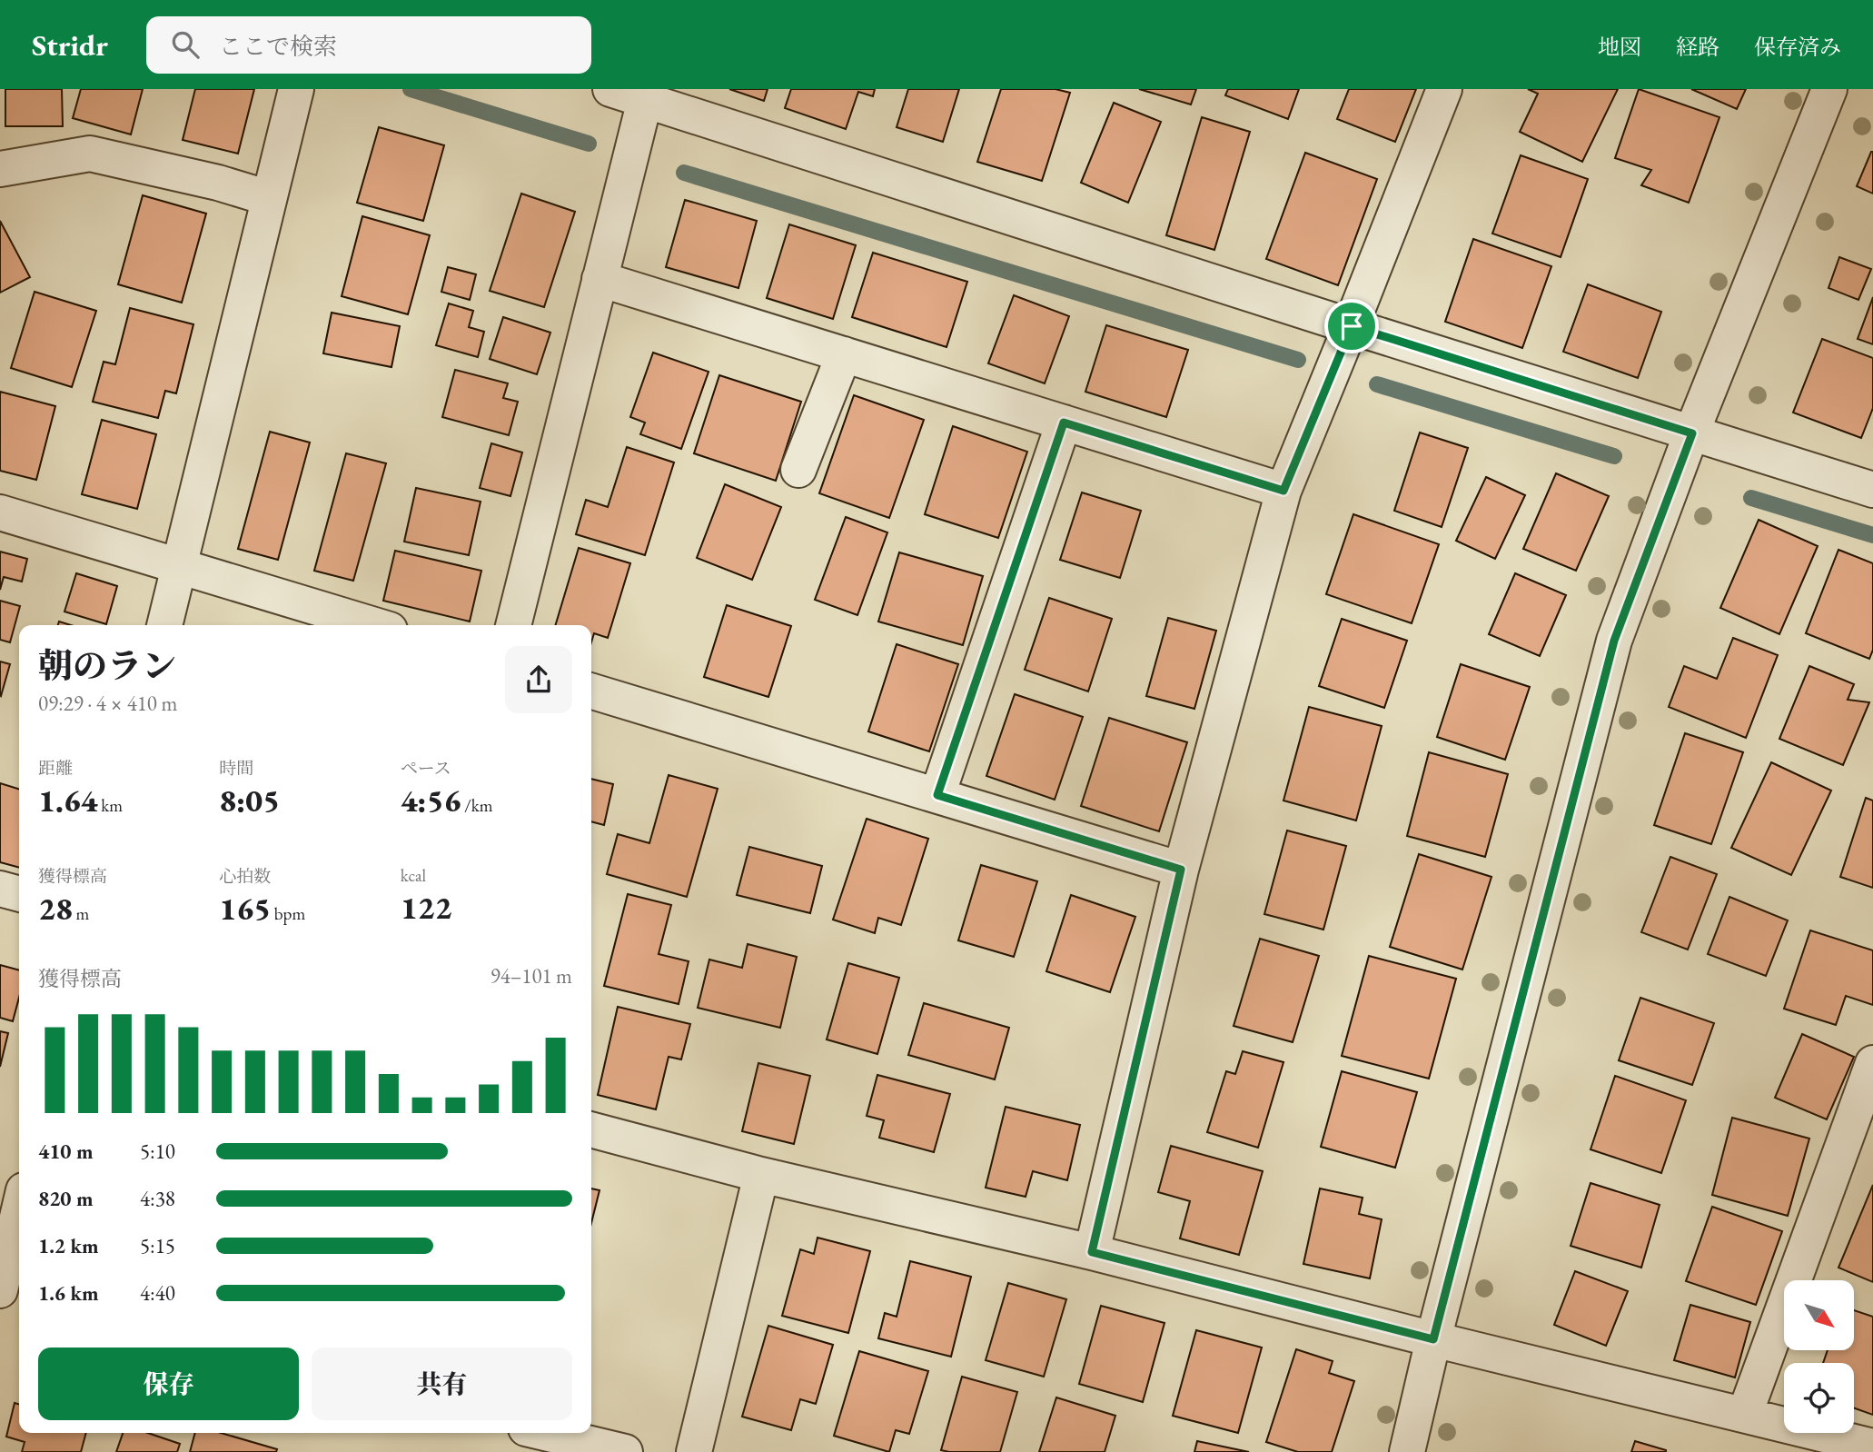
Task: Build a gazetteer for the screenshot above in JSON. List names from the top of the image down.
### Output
{
  "north": "bottom right",
  "page": {
    "header": "Stridr",
    "search": "ここで検索",
    "nav": ["地図", "経路", "保存済み"],
    "heading": ["朝のラン", "09:29 · 4 × 410 m"],
    "stats": [
      ["距離", "1.64 km"],
      ["時間", "8:05"],
      ["ペース", "4:56 /km"],
      ["獲得標高", "28 m"],
      ["心拍数", "165 bpm"],
      ["kcal", "122"]
    ],
    "chart": ["獲得標高", "94–101 m"],
    "list": [
      {
        "name": "410 m",
        "note": "5:10"
      },
      {
        "name": "820 m",
        "note": "4:38"
      },
      {
        "name": "1.2 km",
        "note": "5:15"
      },
      {
        "name": "1.6 km",
        "note": "4:40"
      }
    ],
    "buttons": ["保存", "共有"]
  }
}
